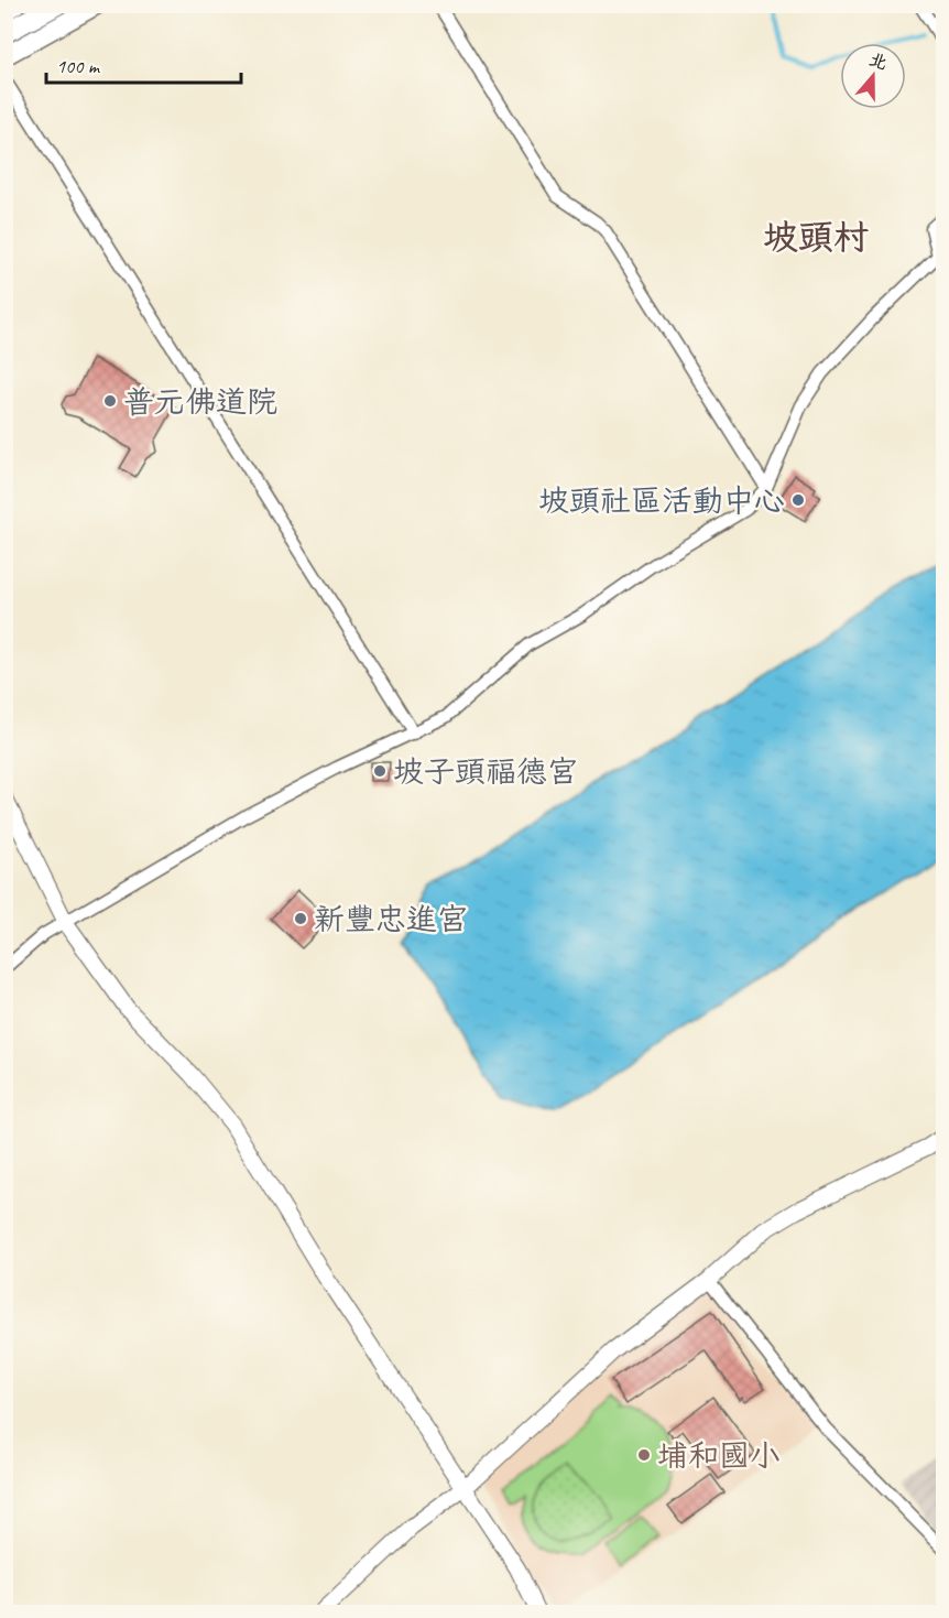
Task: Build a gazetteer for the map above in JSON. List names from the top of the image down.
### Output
{
  "districts": ["坡頭村"],
  "places": [
    "普元佛道院",
    "坡頭社區活動中心",
    "坡子頭福德宫",
    "新豐忠進宮",
    "埔和國小"
  ],
  "scale_bar": "100 m",
  "north": "top"
}
